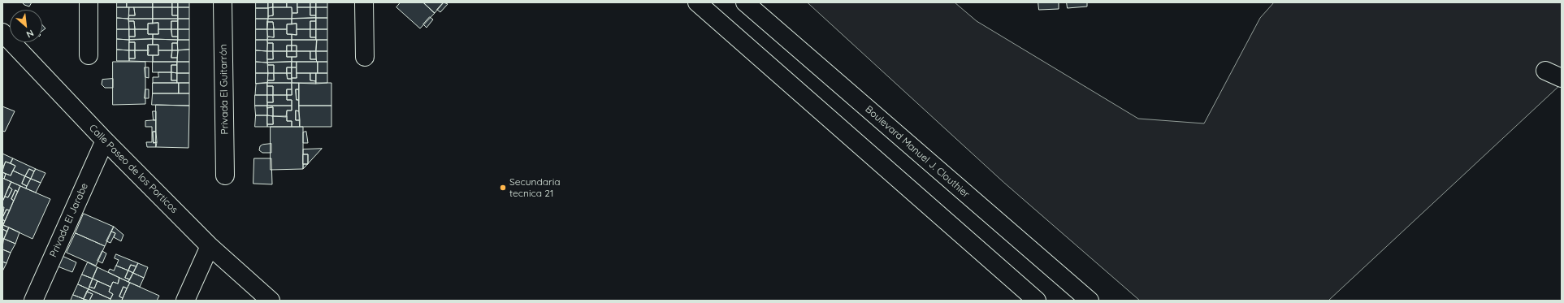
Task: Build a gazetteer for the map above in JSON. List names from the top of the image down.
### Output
{
  "streets": {
    "main road": [
      "Privada El Guitarrón",
      "Boulevard Manuel J. Clouthier",
      "Calle Paseo de los Porticos",
      "Privada El Jarabe"
    ]
  },
  "crossings": [
    ["Calle Paseo de los Porticos", "Privada El Jarabe"]
  ],
  "places": ["Secundaria tecnica 21"],
  "north": "bottom right"
}
